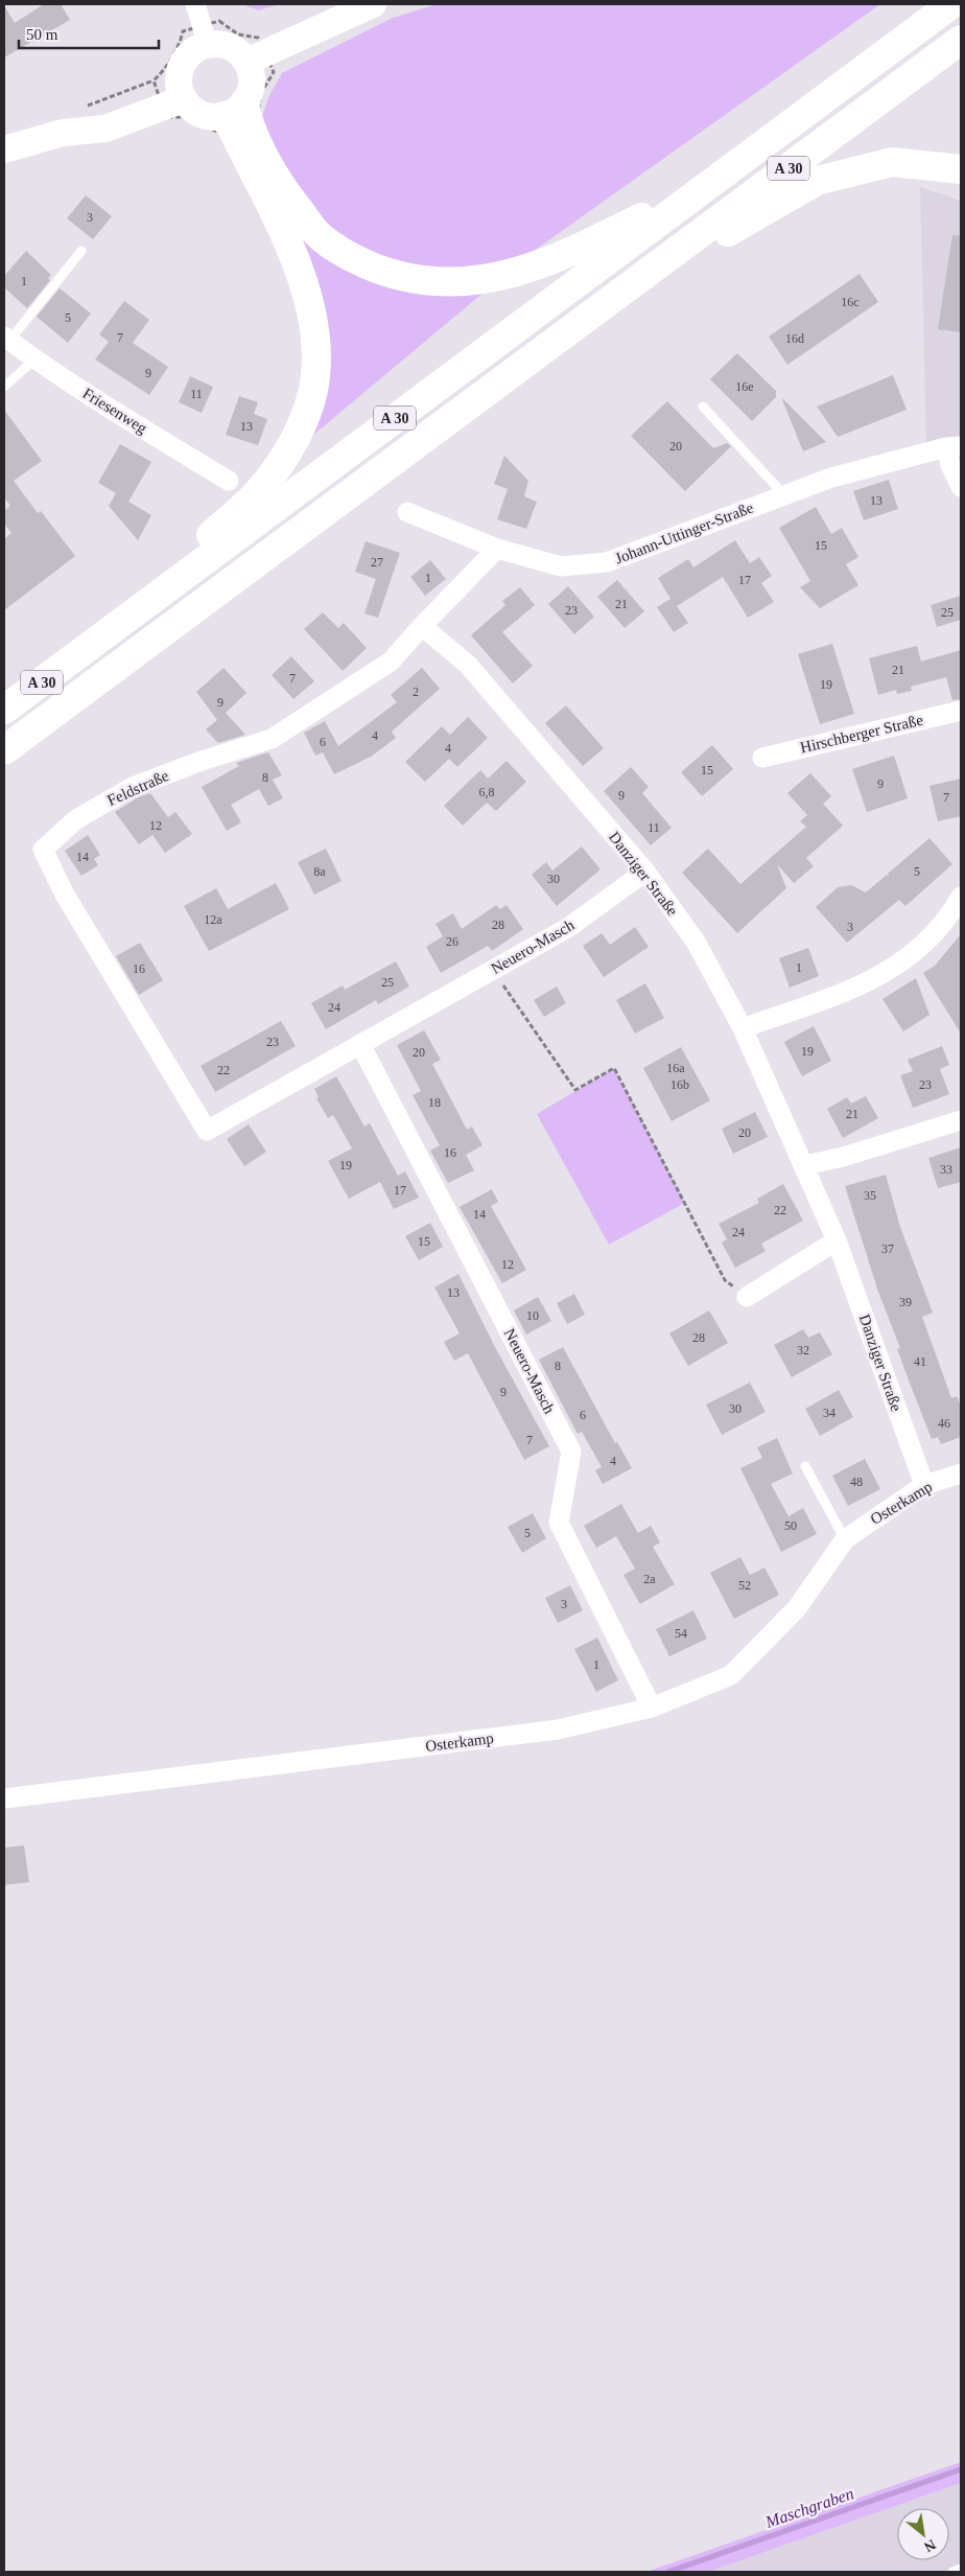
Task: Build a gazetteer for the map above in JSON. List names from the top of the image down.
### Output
{
  "streets": {
    "highway": ["A 30"],
    "street": [
      "Friesenweg",
      "Johann-Uttinger-Straße",
      "Hirschberger Straße",
      "Feldstraße",
      "Danziger Straße",
      "Neuero-Masch",
      "Osterkamp"
    ]
  },
  "crossings": [
    ["Johann-Uttinger-Straße", "Feldstraße"],
    ["Feldstraße", "Danziger Straße"],
    ["Feldstraße", "Neuero-Masch"],
    ["Danziger Straße", "Neuero-Masch"],
    ["Danziger Straße", "Osterkamp"],
    ["Neuero-Masch", "Osterkamp"]
  ],
  "water": ["Maschgraben"],
  "house_numbers": [
    "3",
    "1",
    "16c",
    "5",
    "7",
    "16d",
    "9",
    "16e",
    "11",
    "13",
    "20",
    "13",
    "15",
    "27",
    "1",
    "17",
    "21",
    "23",
    "25",
    "21",
    "7",
    "19",
    "2",
    "9",
    "4",
    "6",
    "4",
    "15",
    "8",
    "9",
    "6,8",
    "9",
    "7",
    "12",
    "11",
    "14",
    "8a",
    "5",
    "30",
    "12a",
    "28",
    "3",
    "26",
    "1",
    "16",
    "25",
    "24",
    "23",
    "19",
    "20",
    "16a",
    "22",
    "16b",
    "23",
    "18",
    "21",
    "20",
    "16",
    "19",
    "33",
    "17",
    "35",
    "22",
    "14",
    "24",
    "15",
    "37",
    "12",
    "13",
    "39",
    "10",
    "28",
    "32",
    "41",
    "8",
    "9",
    "30",
    "34",
    "6",
    "46",
    "7",
    "4",
    "48",
    "50",
    "5",
    "2a",
    "52",
    "3",
    "54",
    "1"
  ],
  "scale_bar": "50 m",
  "north": "bottom right"
}
